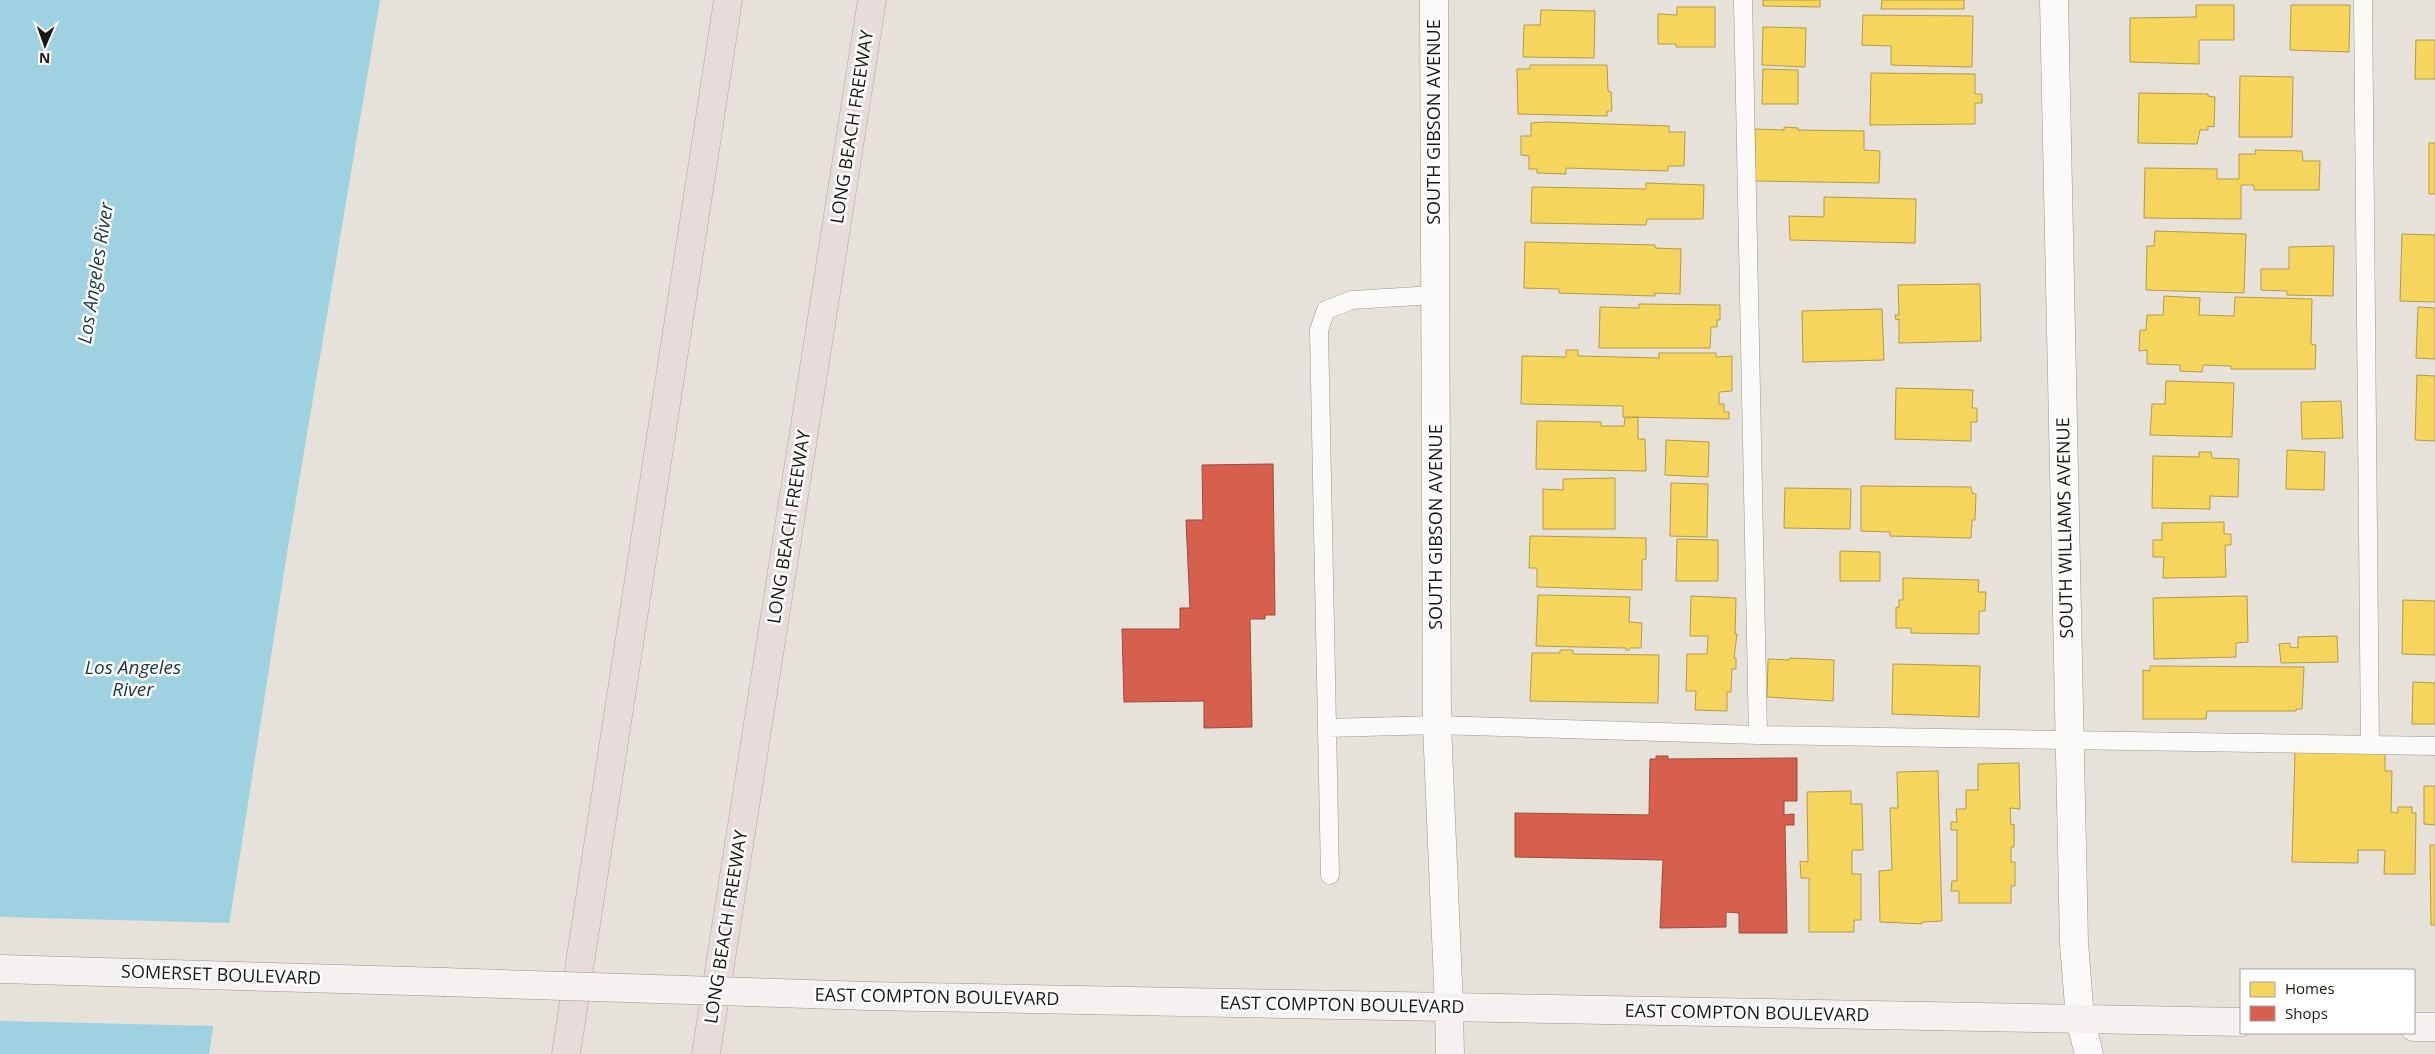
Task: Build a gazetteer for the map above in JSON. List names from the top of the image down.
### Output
{
  "streets": {
    "highway": ["LONG BEACH FREEWAY"],
    "main road": ["SOUTH GIBSON AVENUE", "SOMERSET BOULEVARD", "EAST COMPTON BOULEVARD"],
    "street": ["SOUTH WILLIAMS AVENUE"]
  },
  "crossings": [
    ["SOUTH GIBSON AVENUE", "EAST COMPTON BOULEVARD"],
    ["SOUTH WILLIAMS AVENUE", "EAST COMPTON BOULEVARD"],
    ["SOMERSET BOULEVARD", "EAST COMPTON BOULEVARD"]
  ],
  "water": ["Los Angeles River"],
  "legend": ["Homes", "Shops"],
  "north": "bottom"
}
